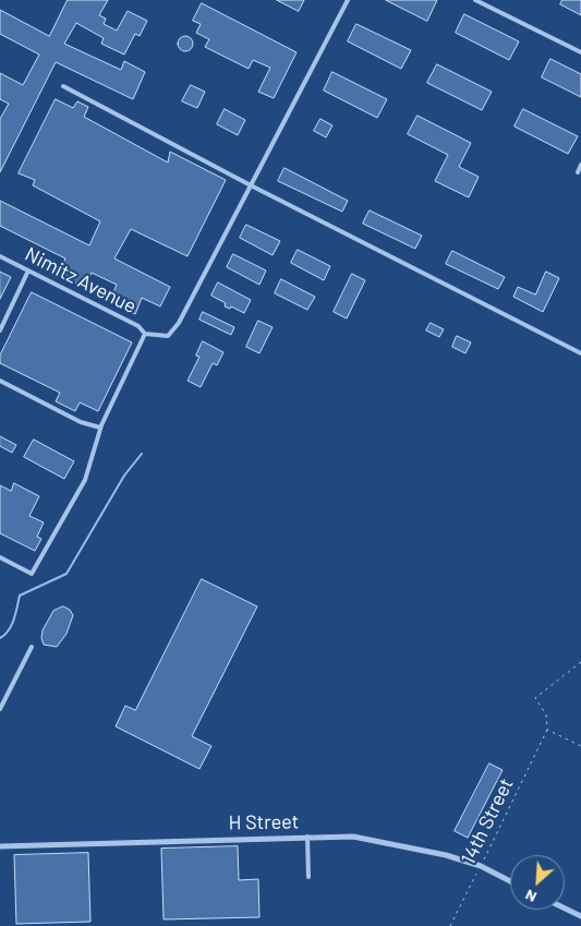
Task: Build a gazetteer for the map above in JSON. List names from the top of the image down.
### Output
{
  "streets": {
    "street": ["H Street"],
    "lane": ["Nimitz Avenue"],
    "path": ["14th Street"]
  },
  "crossings": [
    ["14th Street", "H Street"]
  ],
  "north": "bottom left"
}
